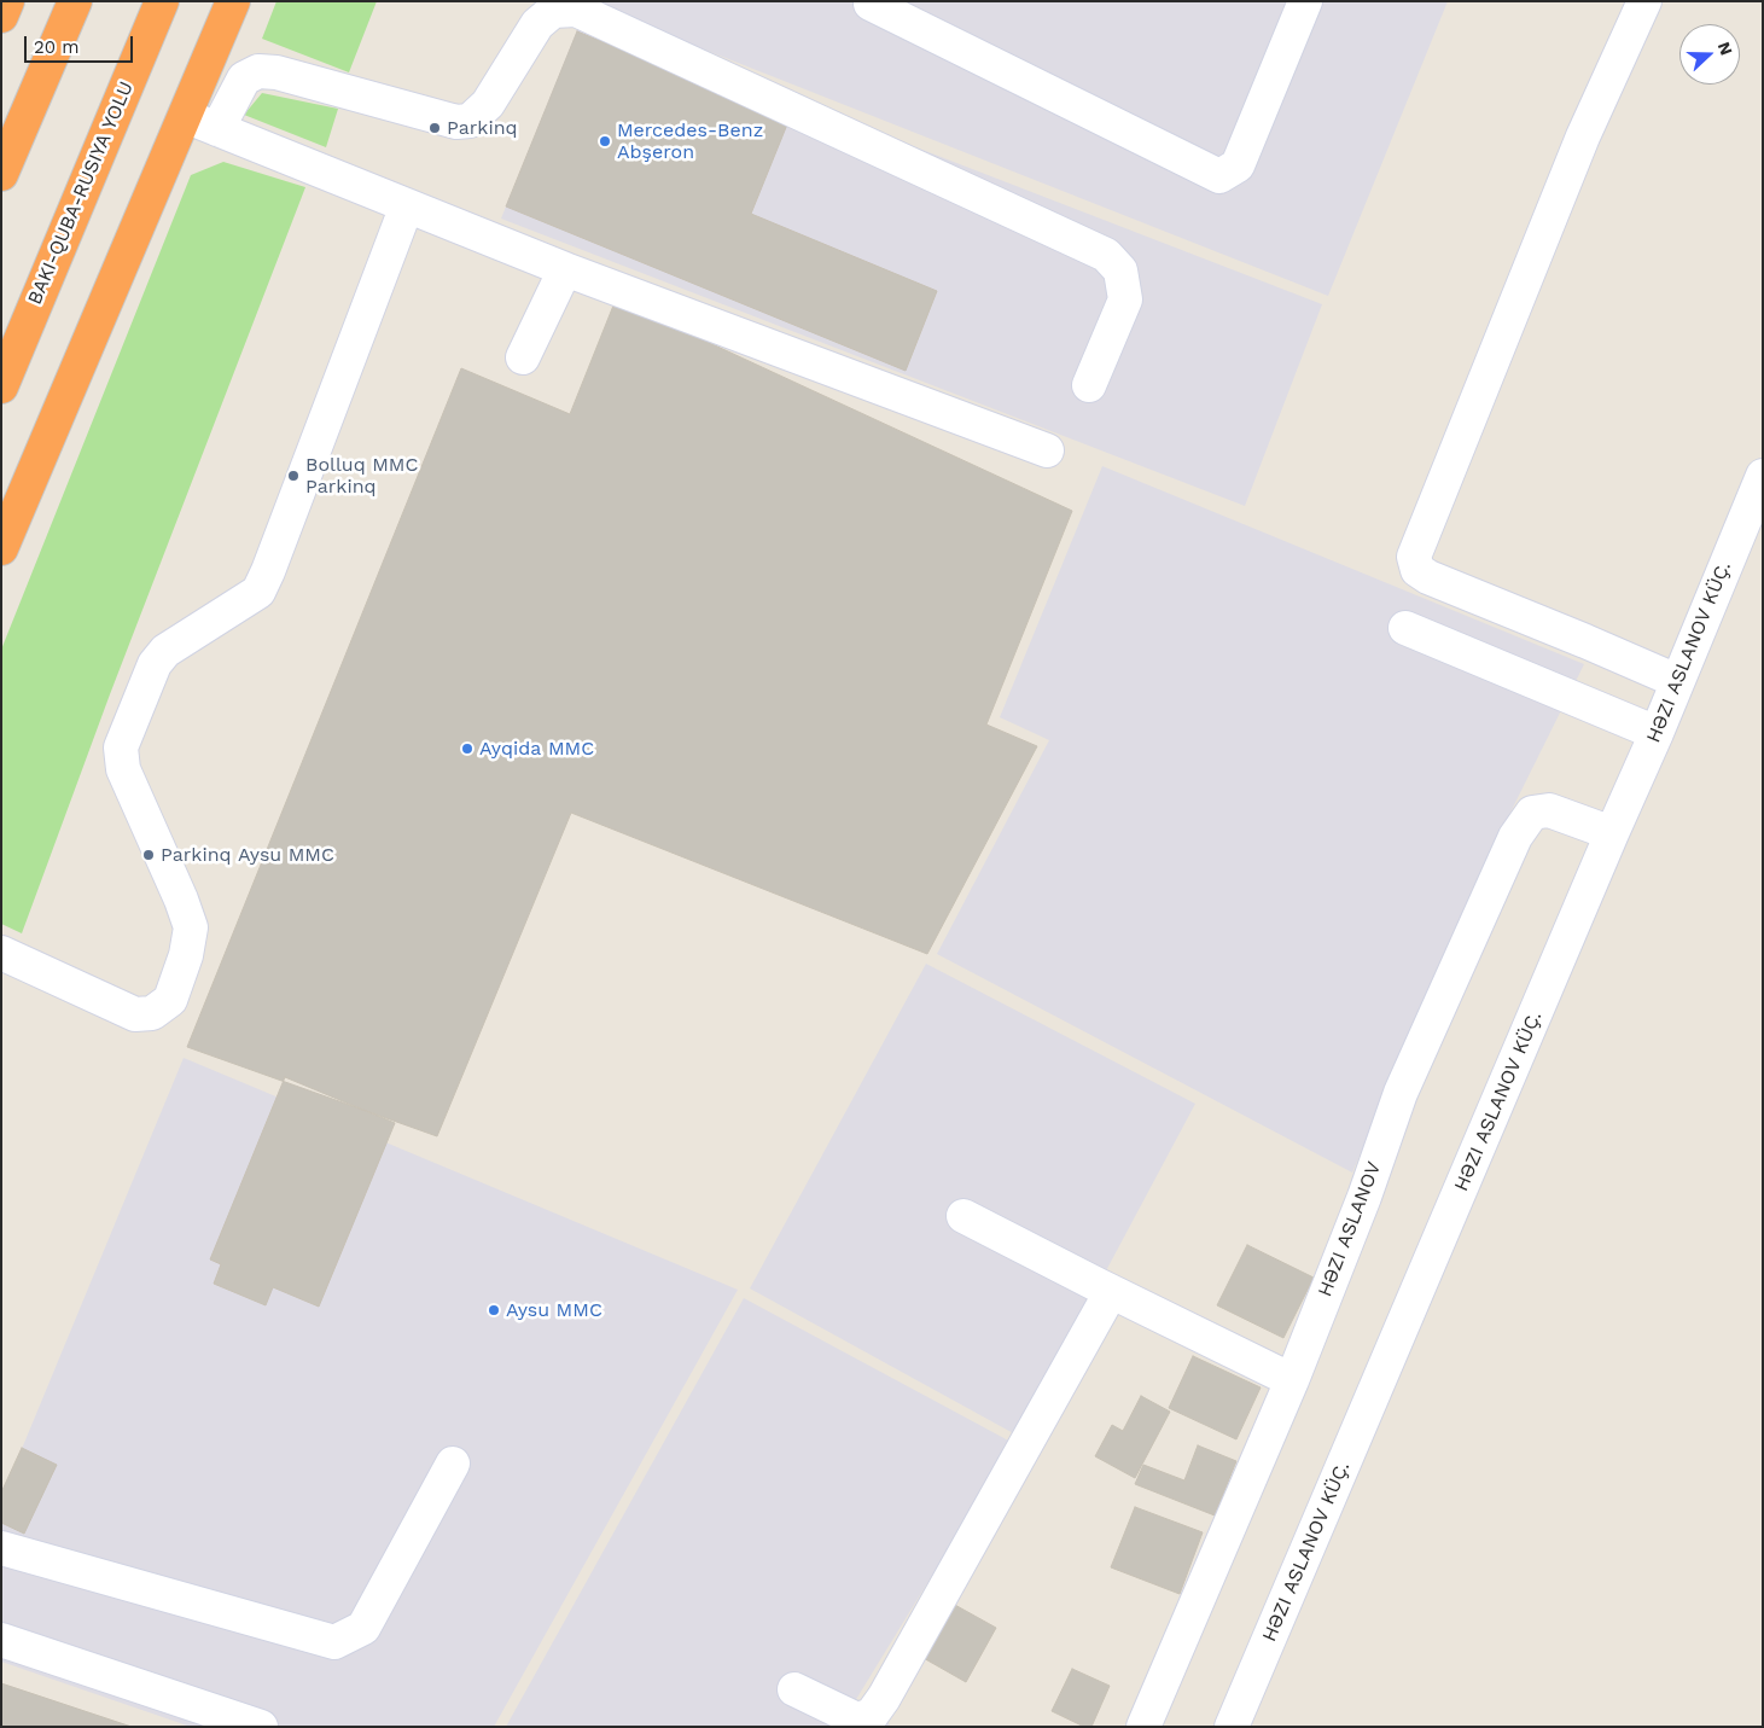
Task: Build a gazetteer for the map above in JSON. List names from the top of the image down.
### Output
{
  "streets": {
    "street": ["HƏZI ASLANOV KÜÇ.", "HƏZI ASLANOV"]
  },
  "crossings": [
    ["HƏZI ASLANOV KÜÇ.", "HƏZI ASLANOV"]
  ],
  "places": [
    "Parkinq",
    "Mercedes-Benz Abşeron",
    "Bolluq MMC Parkinq",
    "Ayqida MMC",
    "Parkinq Aysu MMC",
    "Aysu MMC"
  ],
  "scale_bar": "20 m",
  "north": "right"
}
